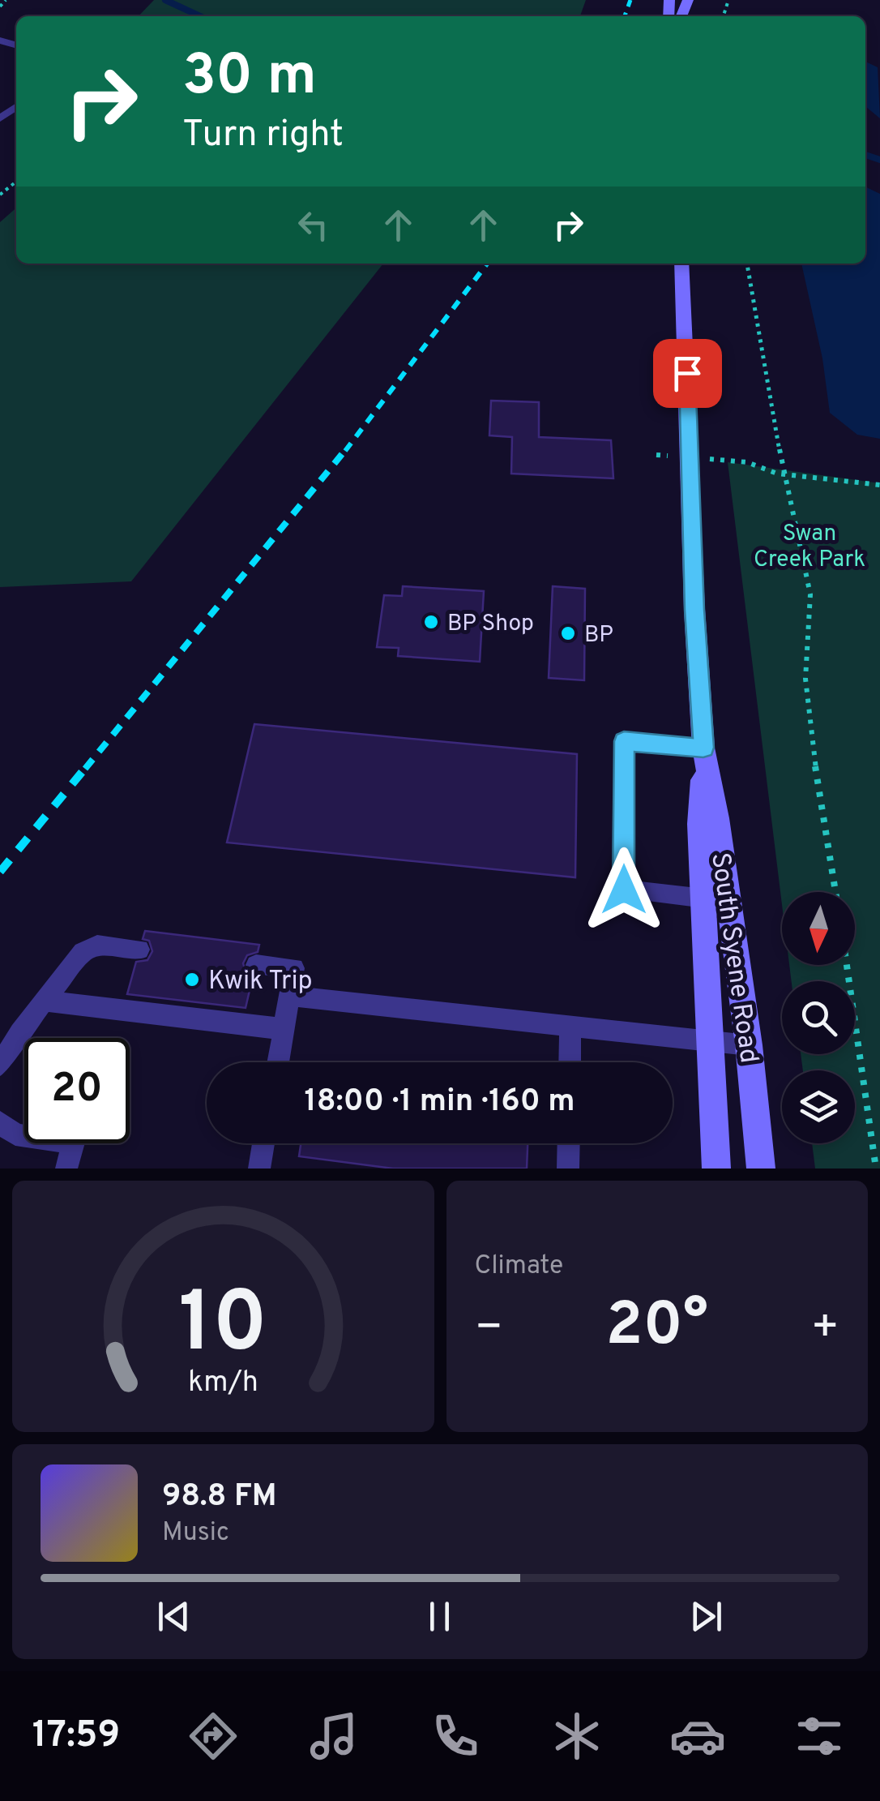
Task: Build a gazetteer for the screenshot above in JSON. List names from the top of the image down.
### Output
{
  "streets": {
    "street": ["South Syene Road"]
  },
  "parks": ["Swan Creek Park"],
  "places": ["BP Shop", "BP", "Kwik Trip"],
  "north": "bottom",
  "page": {
    "turn": ["30 m", "Turn right"],
    "limit": "20",
    "trip": "18:00 · 1 min · 160 m",
    "tile": "Climate",
    "heat": ["−", "20°", "+"],
    "song": ["98.8 FM", "Music"],
    "tabs": "17:59",
    "gauge": ["10", "km/h"]
  }
}
